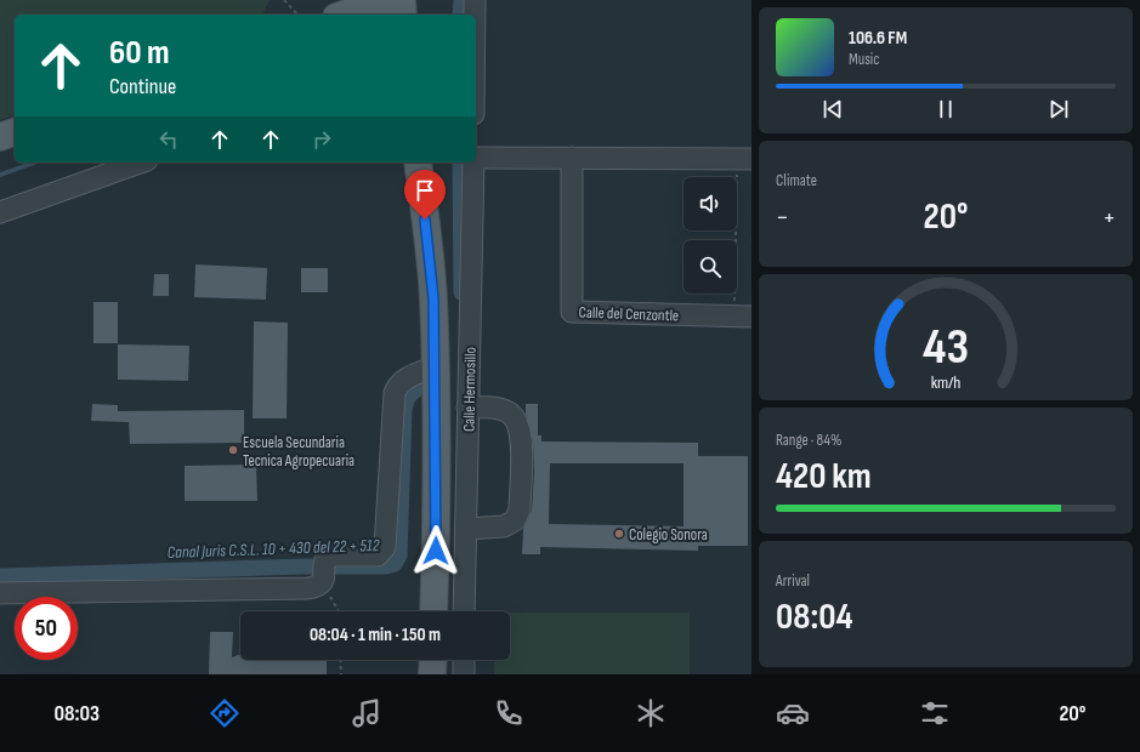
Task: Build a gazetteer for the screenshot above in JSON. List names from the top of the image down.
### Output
{
  "streets": {
    "main road": ["Calle Hermosillo"],
    "street": ["Calle del Cenzontle"]
  },
  "water": ["Canal Juris C.S.L. 10 + 430 del 22 + 512"],
  "places": ["Escuela Secundaria Tecnica Agropecuaria", "Colegio Sonora"],
  "page": {
    "turn": ["60 m", "Continue"],
    "song": ["106.6 FM", "Music"],
    "tile": [
      "Climate",
      ["Range · 84%", "420 km"],
      ["Arrival", "08:04"]
    ],
    "heat": ["−", "20°", "+"],
    "limit": "50",
    "trip": "08:04 · 1 min · 150 m",
    "tabs": ["08:03", "20°"],
    "gauge": ["43", "km/h"]
  }
}
